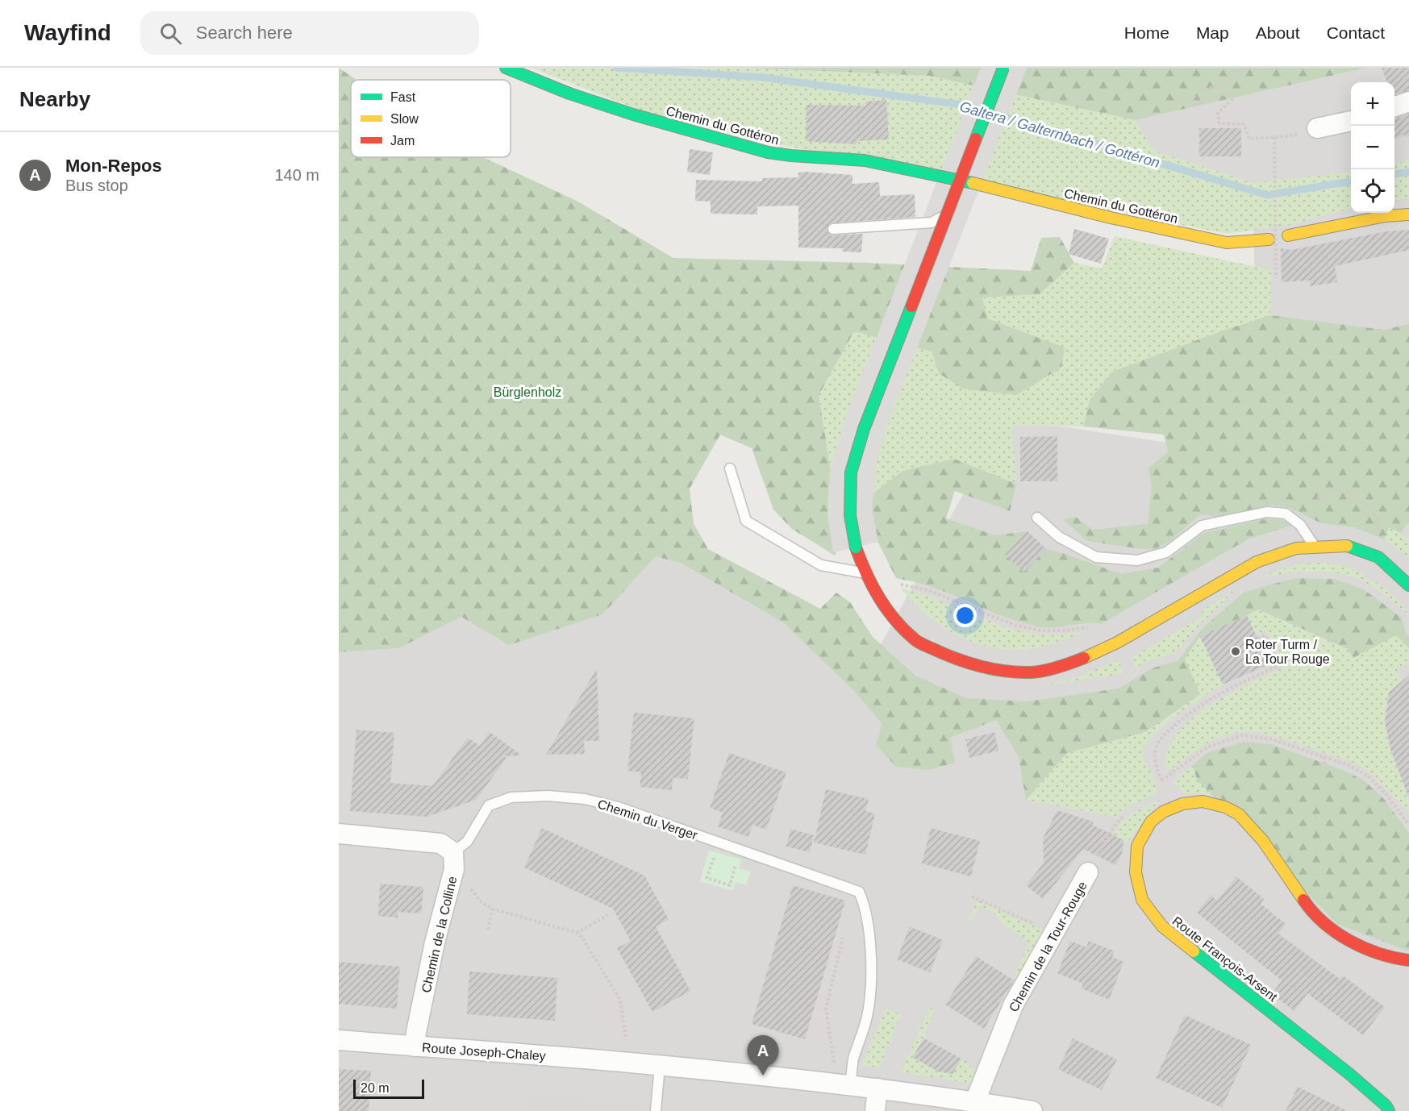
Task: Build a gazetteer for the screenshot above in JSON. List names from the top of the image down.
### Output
{
  "streets": {
    "street": [
      "Chemin du Gottéron",
      "Chemin de la Colline",
      "Chemin de la Tour-Rouge",
      "Route François-Arsent",
      "Route Joseph-Chaley"
    ],
    "lane": ["Chemin du Verger"]
  },
  "crossings": [
    ["Chemin du Verger", "Chemin de la Colline"],
    ["Chemin du Verger", "Route Joseph-Chaley"],
    ["Chemin de la Colline", "Route Joseph-Chaley"],
    ["Chemin de la Tour-Rouge", "Route Joseph-Chaley"]
  ],
  "water": ["Galtera / Galternbach / Gottéron"],
  "parks": ["Bürglenholz"],
  "places": ["Roter Turm / La Tour Rouge"],
  "legend": ["Fast", "Slow", "Jam"],
  "scale_bar": "20 m",
  "page": {
    "header": "Wayfind",
    "search": "Search here",
    "nav": [
      "Home",
      "Map",
      "About",
      "Contact"
    ],
    "heading": "Nearby",
    "map_buttons": ["+", "−"],
    "list": [
      {
        "mark": "A",
        "name": "Mon-Repos",
        "note": "Bus stop",
        "value": "140 m"
      }
    ],
    "pins": "A",
    "scale": "20 m"
  }
}
